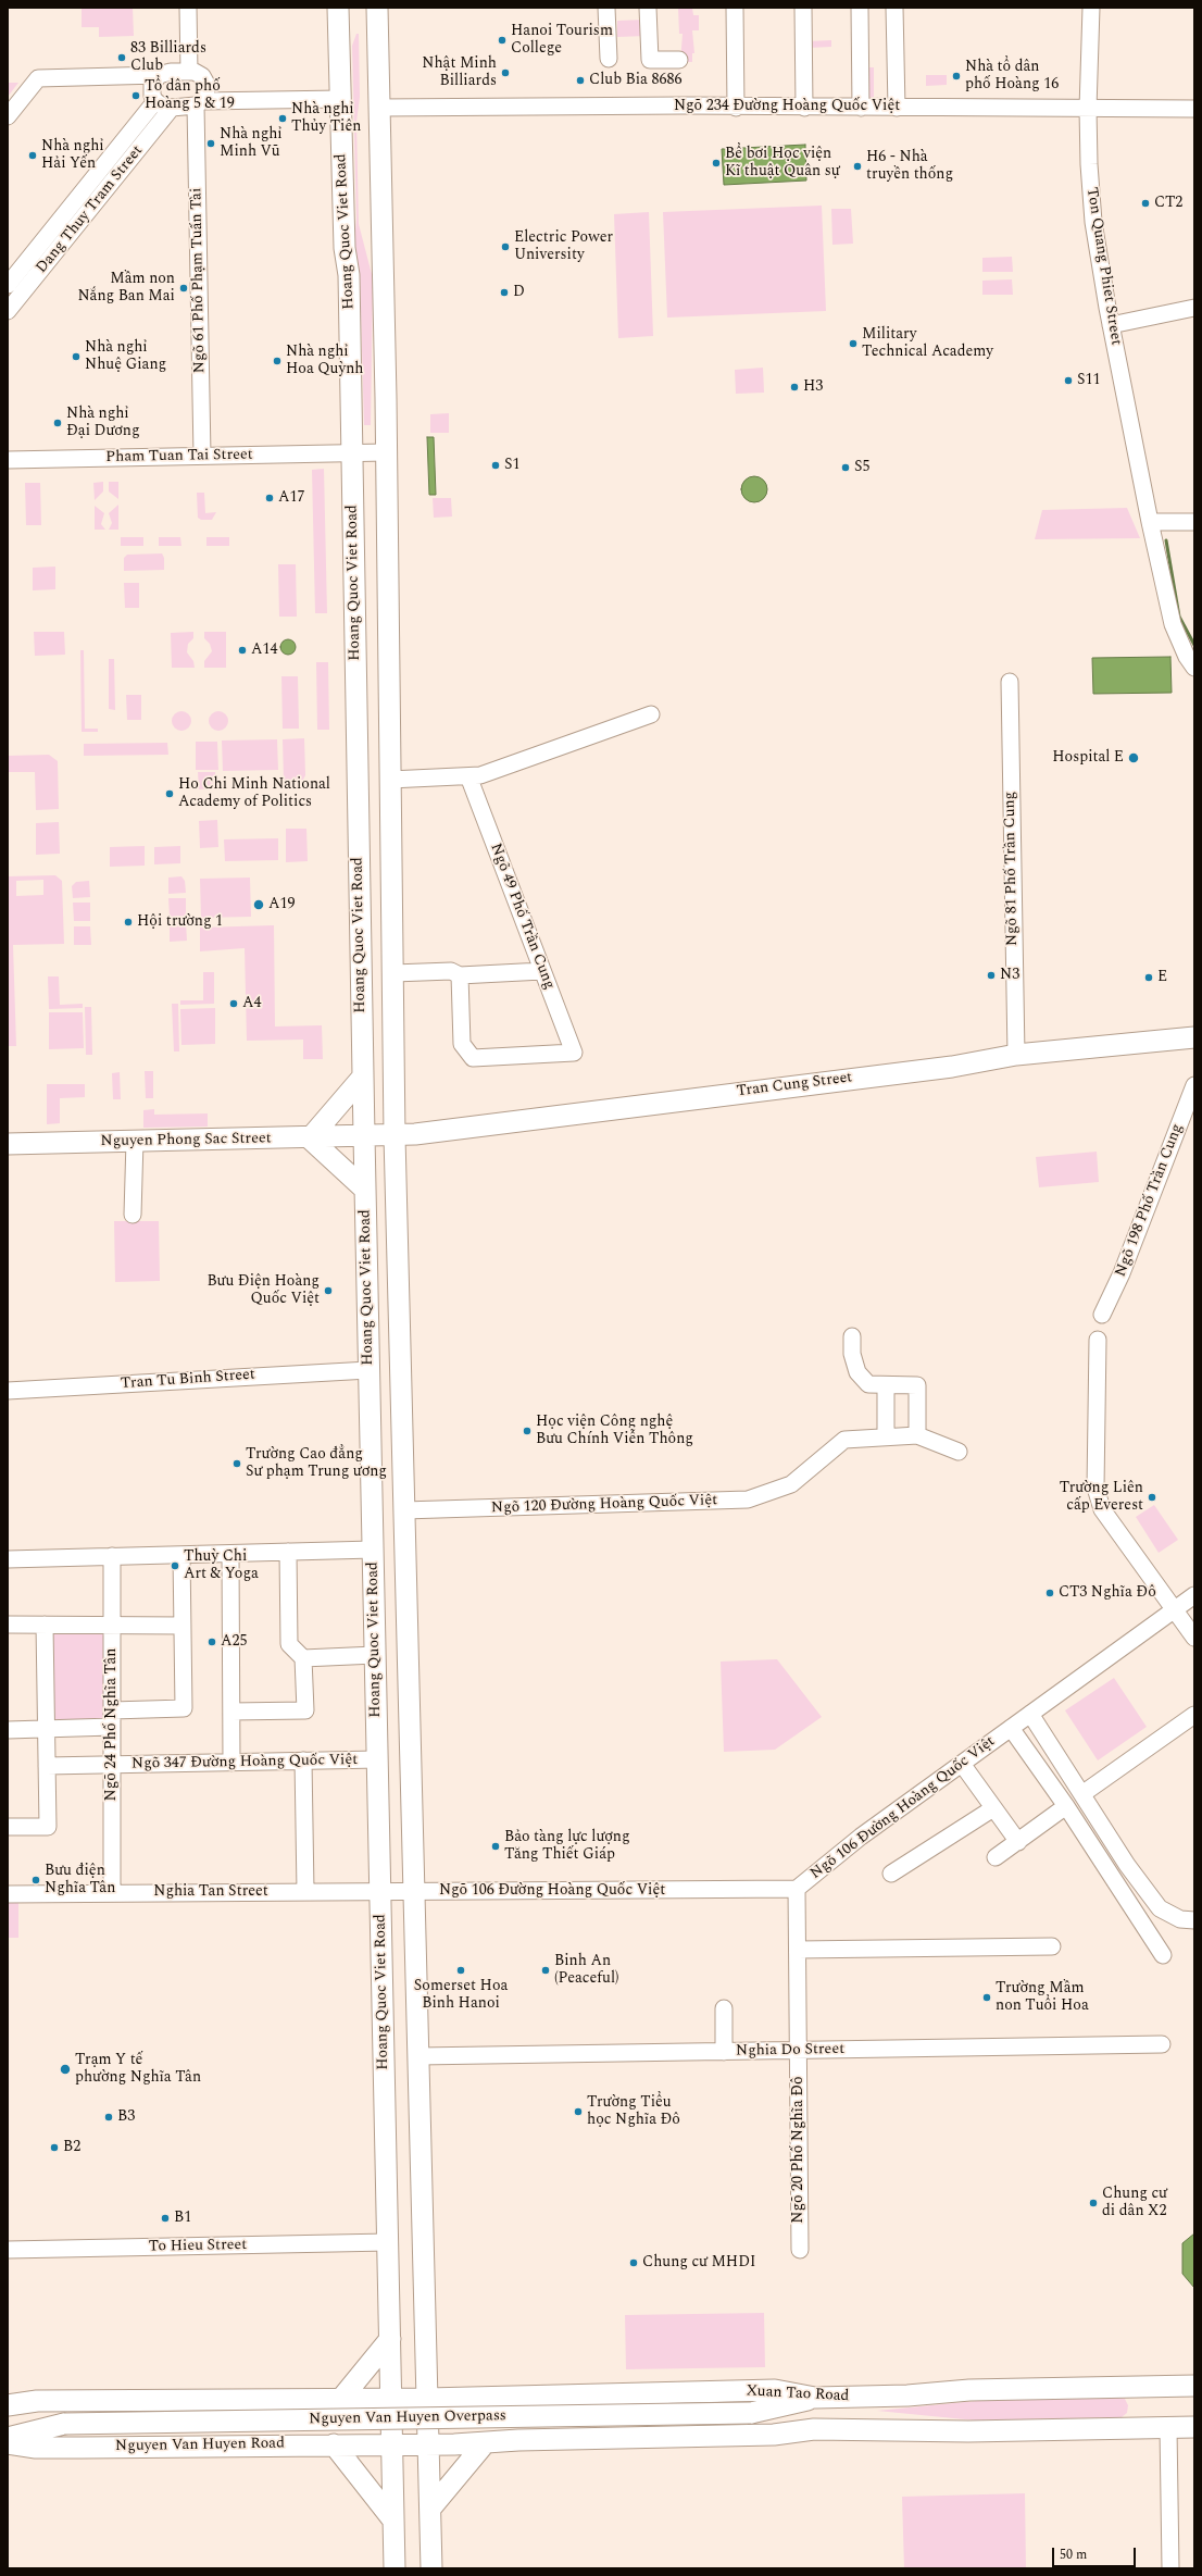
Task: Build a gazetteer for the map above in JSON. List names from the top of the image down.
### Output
{
  "streets": {
    "main road": [
      "Hoang Quoc Viet Road",
      "Tran Cung Street",
      "Nguyen Phong Sac Street",
      "Xuan Tao Road",
      "Nguyen Van Huyen Overpass",
      "Nguyen Van Huyen Road"
    ],
    "street": [
      "Ngõ 234 Đường Hoàng Quốc Việt",
      "Dang Thuy Tram Street",
      "Ton Quang Phiet Street",
      "Ngõ 61 Phố Phạm Tuấn Tài",
      "Pham Tuan Tai Street",
      "Ngõ 81 Phố Trần Cung",
      "Ngõ 49 Phố Trần Cung",
      "Ngõ 198 Phố Trần Cung",
      "Tran Tu Binh Street",
      "Ngõ 120 Đường Hoàng Quốc Việt",
      "Ngõ 24 Phố Nghĩa Tân",
      "Ngõ 347 Đường Hoàng Quốc Việt",
      "Ngõ 106 Đường Hoàng Quốc Việt",
      "Nghia Tan Street",
      "Nghia Do Street",
      "Ngõ 20 Phố Nghĩa Đô",
      "To Hieu Street"
    ]
  },
  "crossings": [
    ["Ngõ 234 Đường Hoàng Quốc Việt", "Hoang Quoc Viet Road"],
    ["Ngõ 234 Đường Hoàng Quốc Việt", "Ton Quang Phiet Street"],
    ["Dang Thuy Tram Street", "Ngõ 61 Phố Phạm Tuấn Tài"],
    ["Hoang Quoc Viet Road", "Pham Tuan Tai Street"],
    ["Hoang Quoc Viet Road", "Tran Cung Street"],
    ["Hoang Quoc Viet Road", "Nguyen Phong Sac Street"],
    ["Hoang Quoc Viet Road", "Tran Tu Binh Street"],
    ["Hoang Quoc Viet Road", "Ngõ 120 Đường Hoàng Quốc Việt"],
    ["Hoang Quoc Viet Road", "Ngõ 347 Đường Hoàng Quốc Việt"],
    ["Hoang Quoc Viet Road", "Ngõ 106 Đường Hoàng Quốc Việt"],
    ["Hoang Quoc Viet Road", "Nghia Tan Street"],
    ["Hoang Quoc Viet Road", "Nghia Do Street"],
    ["Hoang Quoc Viet Road", "To Hieu Street"],
    ["Hoang Quoc Viet Road", "Xuan Tao Road"],
    ["Hoang Quoc Viet Road", "Nguyen Van Huyen Road"],
    ["Ngõ 61 Phố Phạm Tuấn Tài", "Pham Tuan Tai Street"],
    ["Ngõ 81 Phố Trần Cung", "Tran Cung Street"],
    ["Tran Cung Street", "Nguyen Phong Sac Street"],
    ["Ngõ 24 Phố Nghĩa Tân", "Ngõ 347 Đường Hoàng Quốc Việt"],
    ["Ngõ 24 Phố Nghĩa Tân", "Nghia Tan Street"],
    ["Ngõ 106 Đường Hoàng Quốc Việt", "Nghia Tan Street"],
    ["Ngõ 106 Đường Hoàng Quốc Việt", "Ngõ 20 Phố Nghĩa Đô"],
    ["Nghia Do Street", "Ngõ 20 Phố Nghĩa Đô"]
  ],
  "places": [
    "Hanoi Tourism College",
    "83 Billiards Club",
    "Nhật Minh Billiards",
    "Nhà tổ dân phố Hoàng 16",
    "Club Bia 8686",
    "Tổ dân phố Hoàng 5 & 19",
    "Nhà nghỉ Thủy Tiên",
    "Nhà nghỉ Minh Vũ",
    "Nhà nghỉ Hải Yến",
    "Bể bơi Học viện Kĩ thuật Quân sự",
    "H6 - Nhà truyền thống",
    "CT2",
    "Electric Power University",
    "Mầm non Nắng Ban Mai",
    "D",
    "Military Technical Academy",
    "Nhà nghỉ Nhuệ Giang",
    "Nhà nghỉ Hoa Quỳnh",
    "S11",
    "H3",
    "Nhà nghỉ Đại Dương",
    "S1",
    "S5",
    "A17",
    "A14",
    "Hospital E",
    "Ho Chi Minh National Academy of Politics",
    "A19",
    "Hội trường 1",
    "N3",
    "E",
    "A4",
    "Bưu Điện Hoàng Quốc Việt",
    "Học viện Công nghệ Bưu Chính Viễn Thông",
    "Trường Cao đẳng Sư phạm Trung ương",
    "Trường Liên cấp Everest",
    "Thuỳ Chi Art & Yoga",
    "CT3 Nghĩa Đô",
    "A25",
    "Bảo tàng lực lượng Tăng Thiết Giáp",
    "Bưu điện Nghĩa Tân",
    "Somerset Hoa Binh Hanoi",
    "Binh An (Peaceful)",
    "Trường Mầm non Tuổi Hoa",
    "Trạm Y tế phường Nghĩa Tân",
    "Trường Tiểu học Nghĩa Đô",
    "B3",
    "B2",
    "Chung cư di dân X2",
    "B1",
    "Chung cư MHDI"
  ],
  "scale_bar": "50 m"
}
